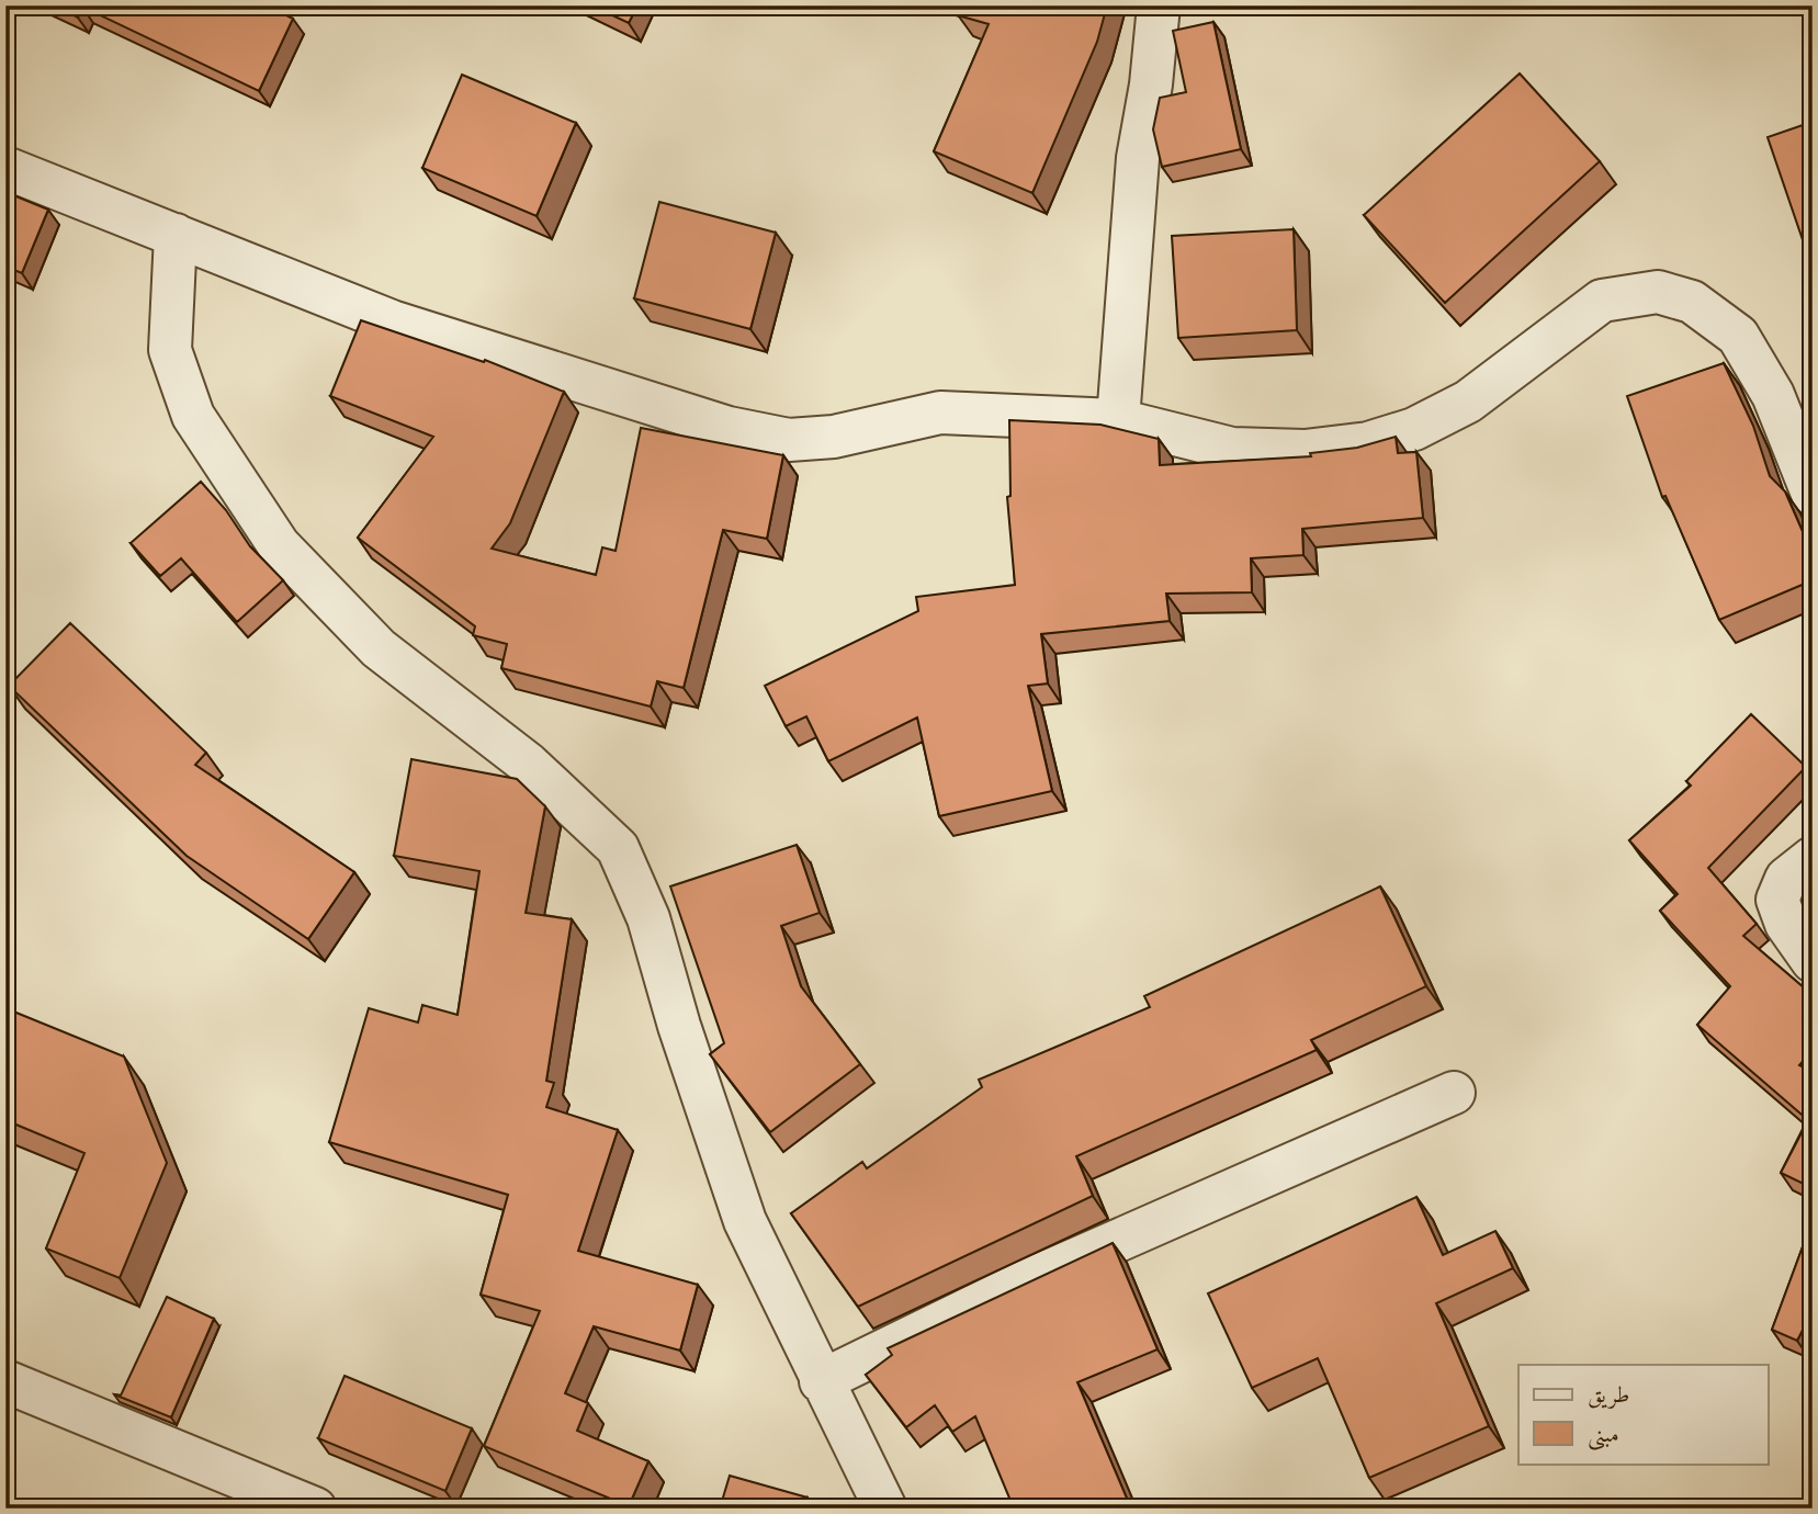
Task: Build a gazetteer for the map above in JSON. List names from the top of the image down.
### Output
{
  "legend": ["طريق", "مبنى"]
}
